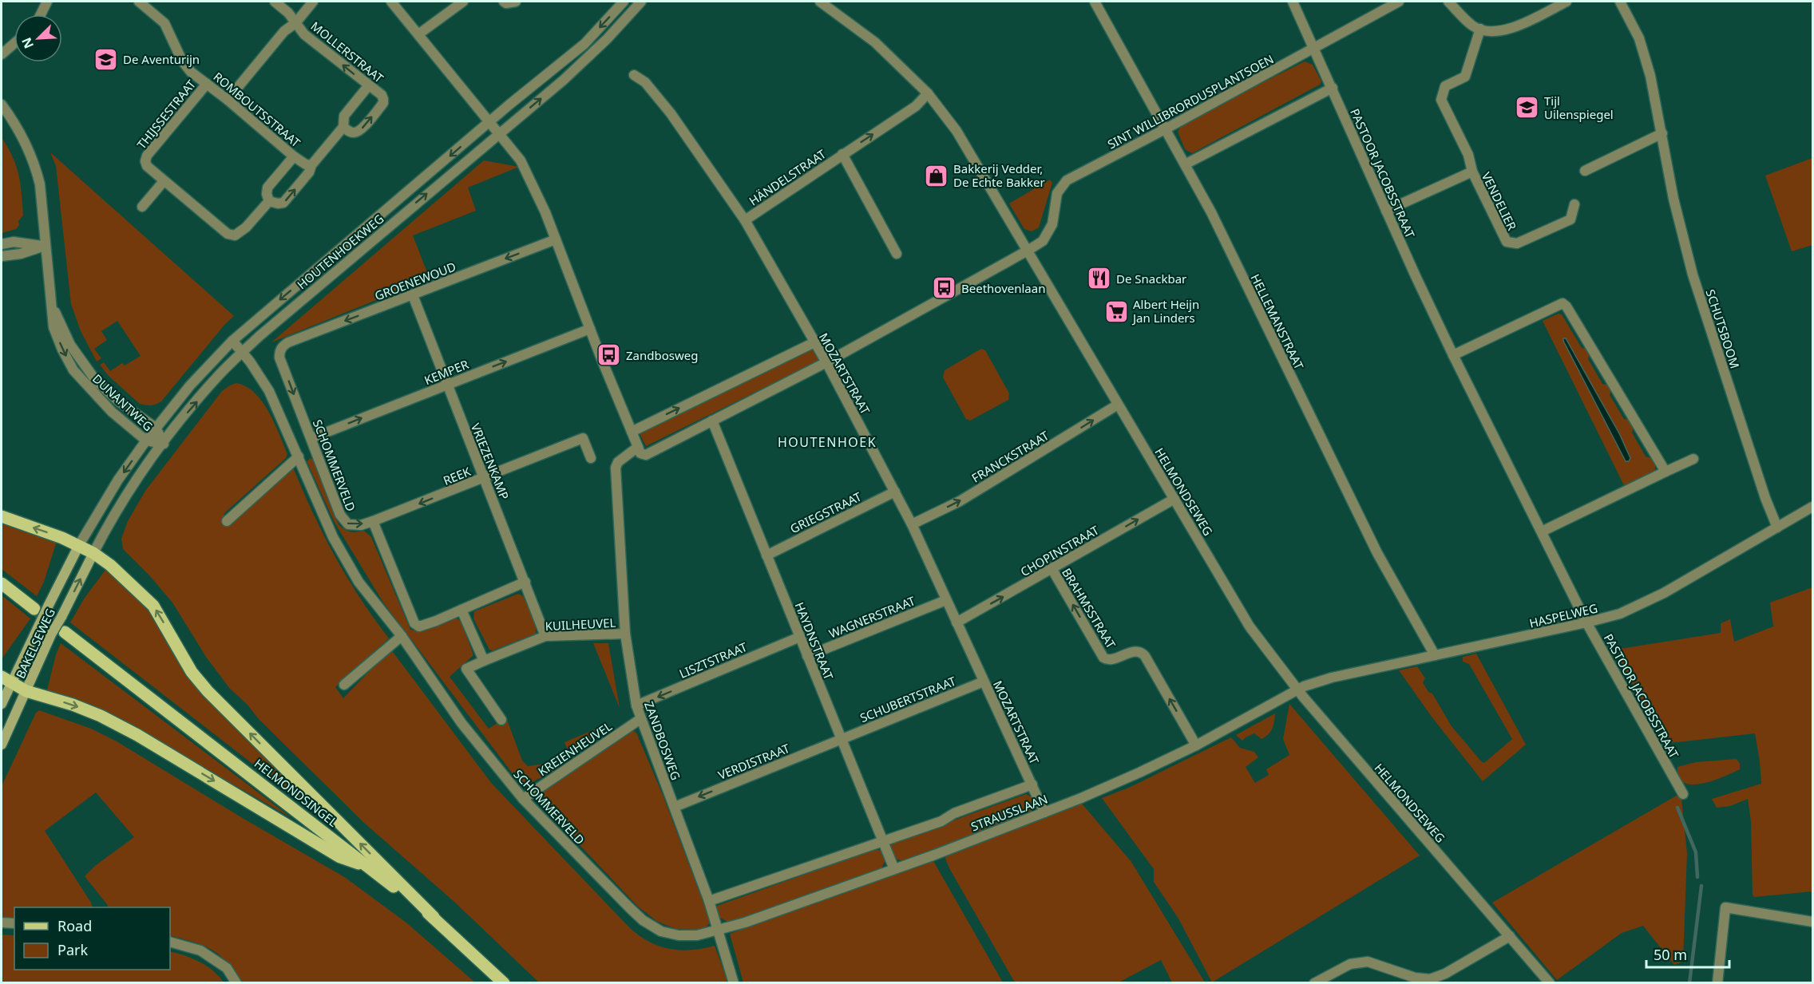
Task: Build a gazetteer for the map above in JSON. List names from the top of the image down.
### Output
{
  "streets": {
    "main road": ["BAKELSEWEG", "HELMONDSINGEL"],
    "street": [
      "MOLLERSTRAAT",
      "SINT WILLIBRORDUSPLANTSOEN",
      "ROMBOUTSSTRAAT",
      "THIJSSESTRAAT",
      "PASTOOR JACOBSSTRAAT",
      "HÄNDELSTRAAT",
      "VENDELIER",
      "HOUTENHOEKWEG",
      "GROENEWOUD",
      "HELLEMANSTRAAT",
      "SCHUTSBOOM",
      "KEMPER",
      "MOZARTSTRAAT",
      "DUNANTWEG",
      "FRANCKSTRAAT",
      "VRIEZENKAMP",
      "SCHOMMERVELD",
      "REEK",
      "HELMONDSEWEG",
      "GRIEGSTRAAT",
      "CHOPINSTRAAT",
      "BRAHMSSTRAAT",
      "HASPELWEG",
      "WAGNERSTRAAT",
      "KUILHEUVEL",
      "HAYDNSTRAAT",
      "LISZTSTRAAT",
      "SCHUBERTSTRAAT",
      "ZANDBOSWEG",
      "KREIENHEUVEL",
      "VERDISTRAAT",
      "STRAUSSLAAN"
    ]
  },
  "crossings": [
    ["SINT WILLIBRORDUSPLANTSOEN", "PASTOOR JACOBSSTRAAT"],
    ["SINT WILLIBRORDUSPLANTSOEN", "HELLEMANSTRAAT"],
    ["SINT WILLIBRORDUSPLANTSOEN", "HELMONDSEWEG"],
    ["ROMBOUTSSTRAAT", "THIJSSESTRAAT"],
    ["PASTOOR JACOBSSTRAAT", "VENDELIER"],
    ["PASTOOR JACOBSSTRAAT", "HASPELWEG"],
    ["HÄNDELSTRAAT", "MOZARTSTRAAT"],
    ["HÄNDELSTRAAT", "HELMONDSEWEG"],
    ["HOUTENHOEKWEG", "DUNANTWEG"],
    ["HOUTENHOEKWEG", "SCHOMMERVELD"],
    ["HOUTENHOEKWEG", "BAKELSEWEG"],
    ["GROENEWOUD", "VRIEZENKAMP"],
    ["GROENEWOUD", "SCHOMMERVELD"],
    ["HELLEMANSTRAAT", "HASPELWEG"],
    ["SCHUTSBOOM", "HASPELWEG"],
    ["KEMPER", "VRIEZENKAMP"],
    ["KEMPER", "SCHOMMERVELD"],
    ["MOZARTSTRAAT", "FRANCKSTRAAT"],
    ["MOZARTSTRAAT", "GRIEGSTRAAT"],
    ["MOZARTSTRAAT", "CHOPINSTRAAT"],
    ["MOZARTSTRAAT", "WAGNERSTRAAT"],
    ["MOZARTSTRAAT", "SCHUBERTSTRAAT"],
    ["MOZARTSTRAAT", "STRAUSSLAAN"],
    ["FRANCKSTRAAT", "HELMONDSEWEG"],
    ["VRIEZENKAMP", "REEK"],
    ["VRIEZENKAMP", "KUILHEUVEL"],
    ["SCHOMMERVELD", "REEK"],
    ["SCHOMMERVELD", "ZANDBOSWEG"],
    ["SCHOMMERVELD", "KREIENHEUVEL"],
    ["SCHOMMERVELD", "STRAUSSLAAN"],
    ["HELMONDSEWEG", "CHOPINSTRAAT"],
    ["HELMONDSEWEG", "HASPELWEG"],
    ["HELMONDSEWEG", "STRAUSSLAAN"],
    ["GRIEGSTRAAT", "HAYDNSTRAAT"],
    ["CHOPINSTRAAT", "BRAHMSSTRAAT"],
    ["BRAHMSSTRAAT", "STRAUSSLAAN"],
    ["HASPELWEG", "STRAUSSLAAN"],
    ["WAGNERSTRAAT", "HAYDNSTRAAT"],
    ["KUILHEUVEL", "ZANDBOSWEG"],
    ["HAYDNSTRAAT", "LISZTSTRAAT"],
    ["HAYDNSTRAAT", "SCHUBERTSTRAAT"],
    ["HAYDNSTRAAT", "VERDISTRAAT"],
    ["HAYDNSTRAAT", "STRAUSSLAAN"],
    ["LISZTSTRAAT", "ZANDBOSWEG"],
    ["SCHUBERTSTRAAT", "VERDISTRAAT"],
    ["ZANDBOSWEG", "KREIENHEUVEL"],
    ["ZANDBOSWEG", "VERDISTRAAT"],
    ["ZANDBOSWEG", "STRAUSSLAAN"]
  ],
  "one_way": [
    "GROENEWOUD",
    "KEMPER",
    "FRANCKSTRAAT",
    "REEK",
    "CHOPINSTRAAT",
    "BRAHMSSTRAAT",
    "LISZTSTRAAT",
    "VERDISTRAAT"
  ],
  "districts": ["HOUTENHOEK"],
  "places": {
    "school or university": ["De Aventurijn", "Tijl Uilenspiegel"],
    "shop": ["Bakkerij Vedder, De Echte Bakker"],
    "restaurant": ["De Snackbar"],
    "bus stop": ["Beethovenlaan", "Zandbosweg"],
    "supermarket": ["Albert Heijn Jan Linders"]
  },
  "legend": ["Road", "Park"],
  "scale_bar": "50 m",
  "north": "bottom left"
}
